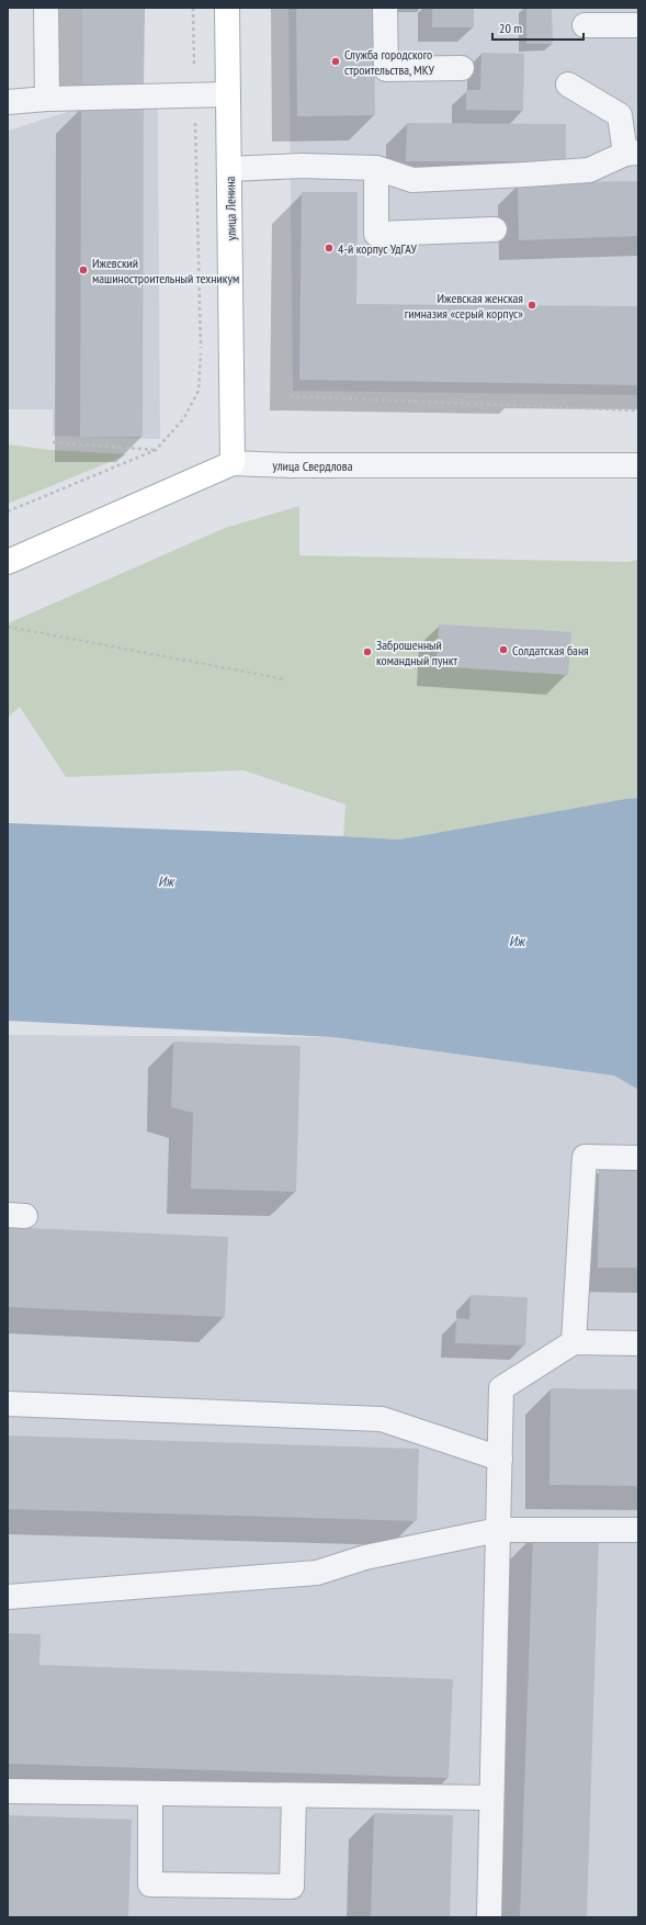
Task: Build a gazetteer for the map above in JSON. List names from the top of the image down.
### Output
{
  "streets": {
    "main road": ["улица Ленина", "улица Свердлова"]
  },
  "crossings": [
    ["улица Ленина", "улица Свердлова"]
  ],
  "water": ["Иж"],
  "places": [
    "Служба городского строительства, МКУ",
    "4-й корпус УдГАУ",
    "Ижевский машиностроительный техникум",
    "Ижевская женская гимназия «серый корпус»",
    "Солдатская баня",
    "Заброшенный командный пункт"
  ],
  "scale_bar": "20 m"
}
